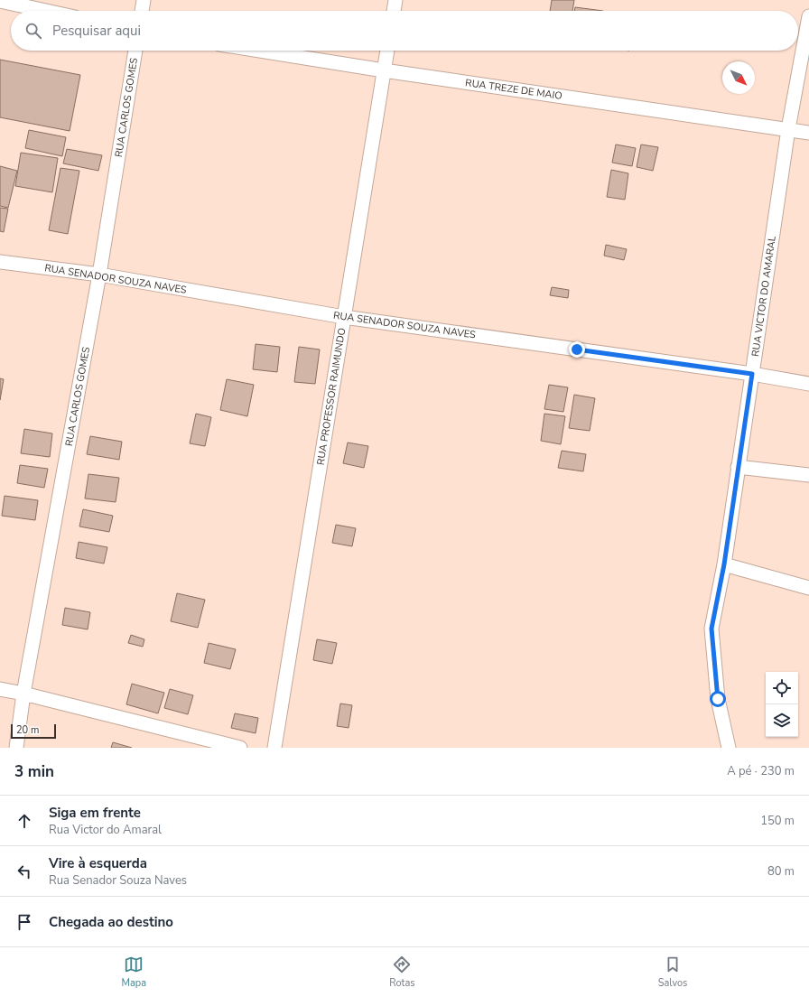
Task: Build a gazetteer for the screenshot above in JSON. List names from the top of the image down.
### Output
{
  "streets": {
    "street": [
      "RUA TREZE DE MAIO",
      "RUA CARLOS GOMES",
      "RUA SENADOR SOUZA NAVES",
      "RUA VICTOR DO AMARAL",
      "RUA PROFESSOR RAIMUNDO"
    ]
  },
  "crossings": [
    ["RUA TREZE DE MAIO", "RUA VICTOR DO AMARAL"],
    ["RUA TREZE DE MAIO", "RUA PROFESSOR RAIMUNDO"],
    ["RUA CARLOS GOMES", "RUA SENADOR SOUZA NAVES"],
    ["RUA SENADOR SOUZA NAVES", "RUA VICTOR DO AMARAL"],
    ["RUA SENADOR SOUZA NAVES", "RUA PROFESSOR RAIMUNDO"]
  ],
  "scale_bar": "20 m",
  "north": "bottom right",
  "page": {
    "search": "Pesquisar aqui",
    "scale": "20 m",
    "heading": ["3 min", "A pé · 230 m"],
    "list": [
      ["Siga em frente", "Rua Victor do Amaral", "150 m"],
      ["Vire à esquerda", "Rua Senador Souza Naves", "80 m"],
      "Chegada ao destino"
    ],
    "nav": ["Mapa", "Rotas", "Salvos"]
  }
}
